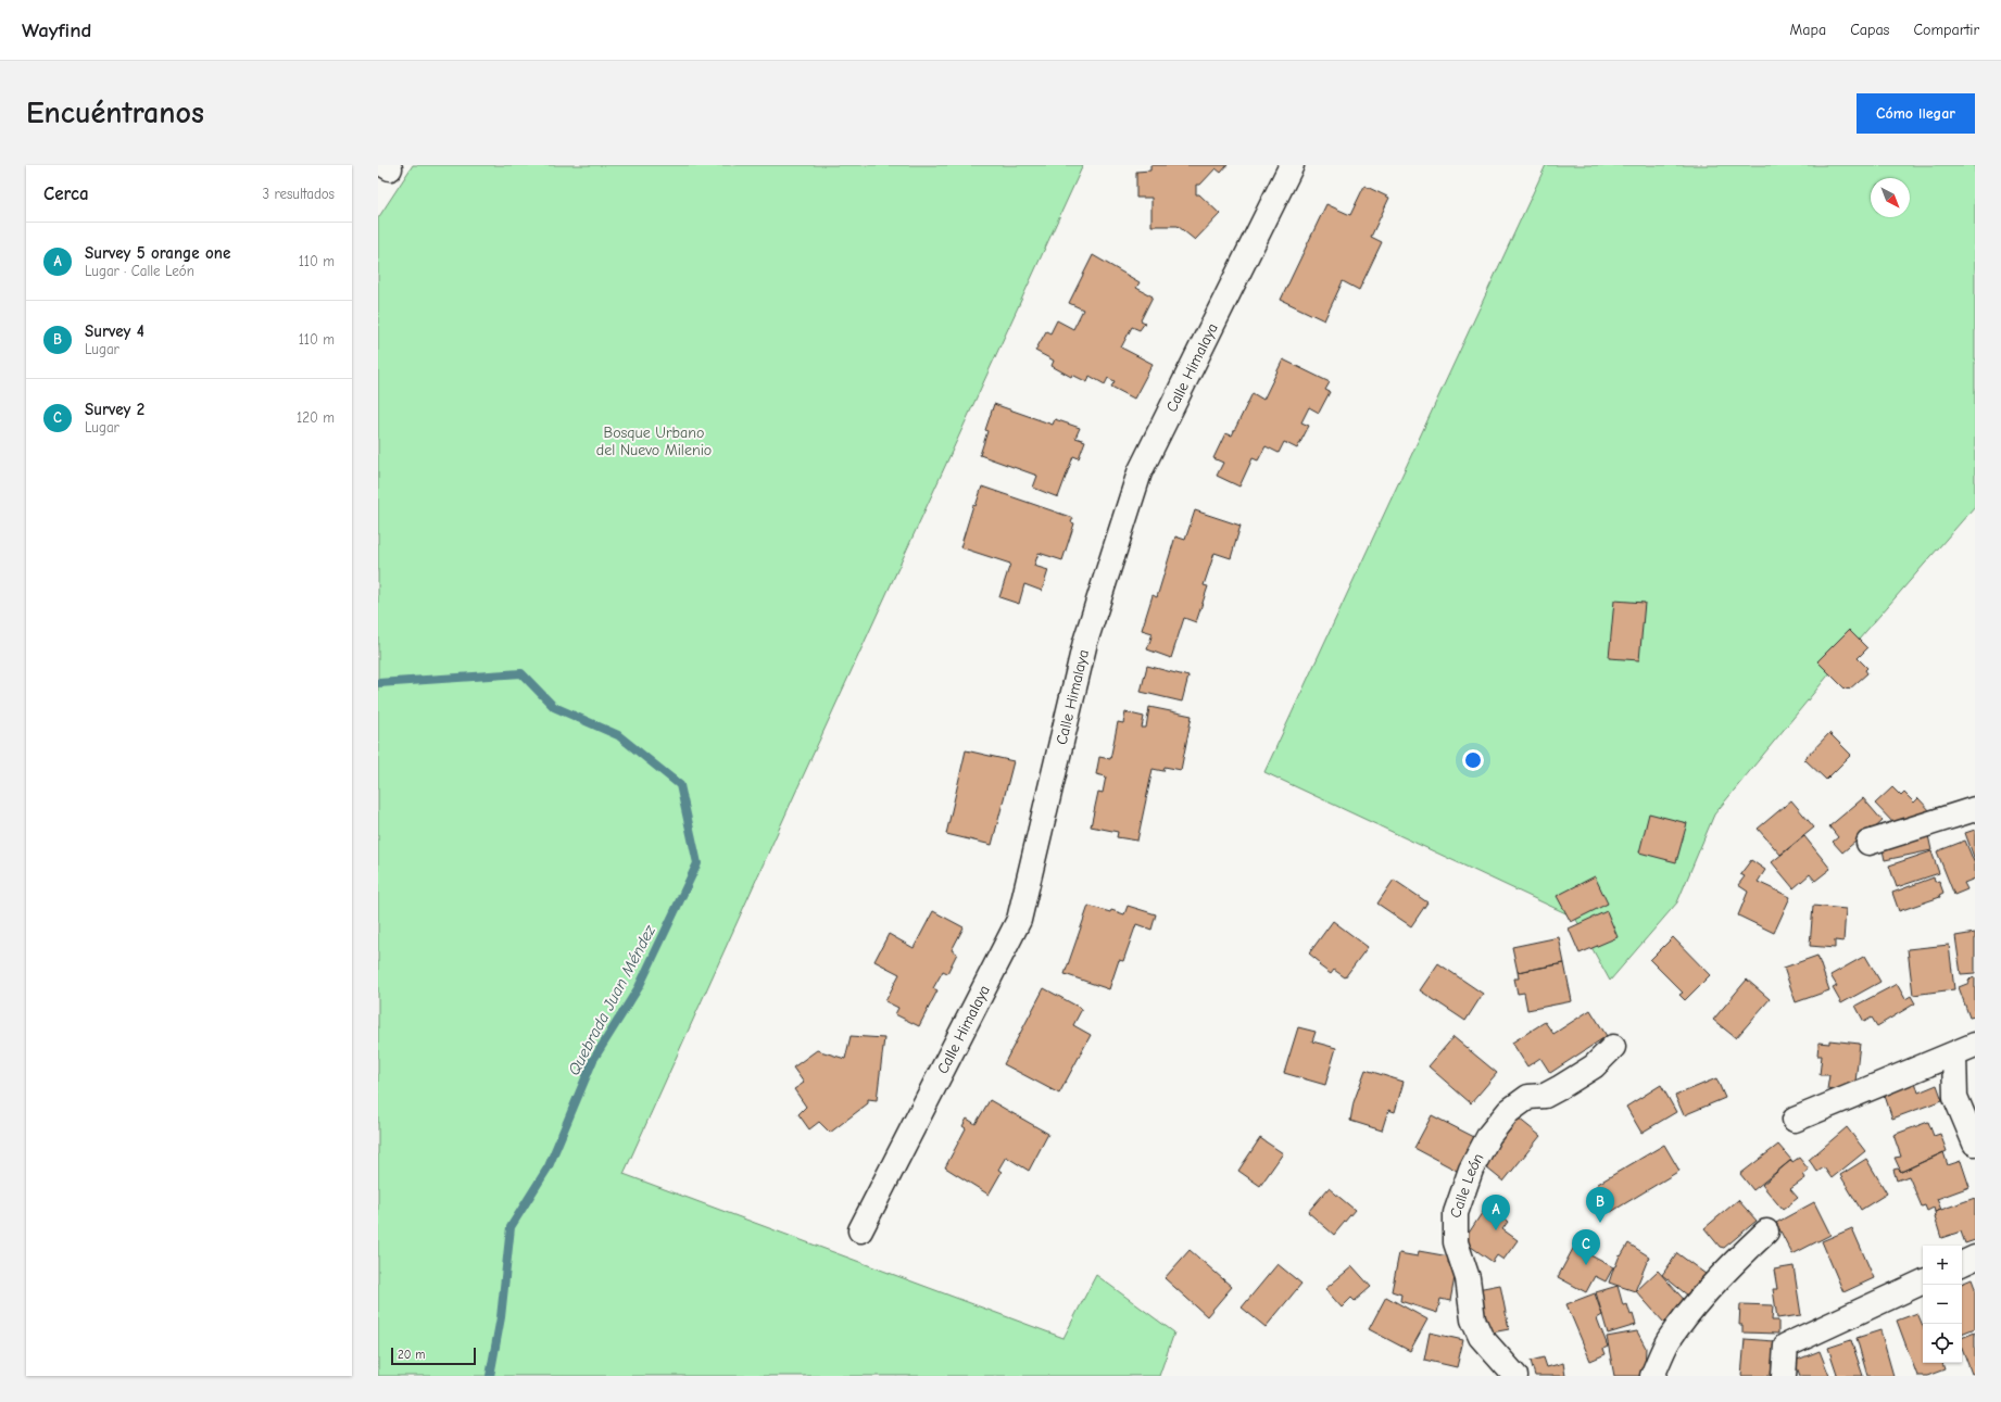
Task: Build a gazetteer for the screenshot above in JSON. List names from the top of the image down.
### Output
{
  "streets": {
    "street": ["Calle Himalaya", "Calle León"]
  },
  "water": ["Quebrada Juan Méndez"],
  "parks": ["Bosque Urbano del Nuevo Milenio"],
  "scale_bar": "20 m",
  "north": "bottom right",
  "page": {
    "header": "Wayfind",
    "nav": ["Mapa", "Capas", "Compartir"],
    "buttons": "Cómo llegar",
    "title": "Encuéntranos",
    "heading": ["Cerca", "3 resultados"],
    "list": [
      {
        "mark": "A",
        "name": "Survey 5 orange one",
        "note": "Lugar · Calle León",
        "value": "110 m"
      },
      {
        "mark": "B",
        "name": "Survey 4",
        "note": "Lugar",
        "value": "110 m"
      },
      {
        "mark": "C",
        "name": "Survey 2",
        "note": "Lugar",
        "value": "120 m"
      }
    ],
    "pins": ["B", "A", "C"],
    "map_buttons": ["+", "−"],
    "scale": "20 m"
  }
}
